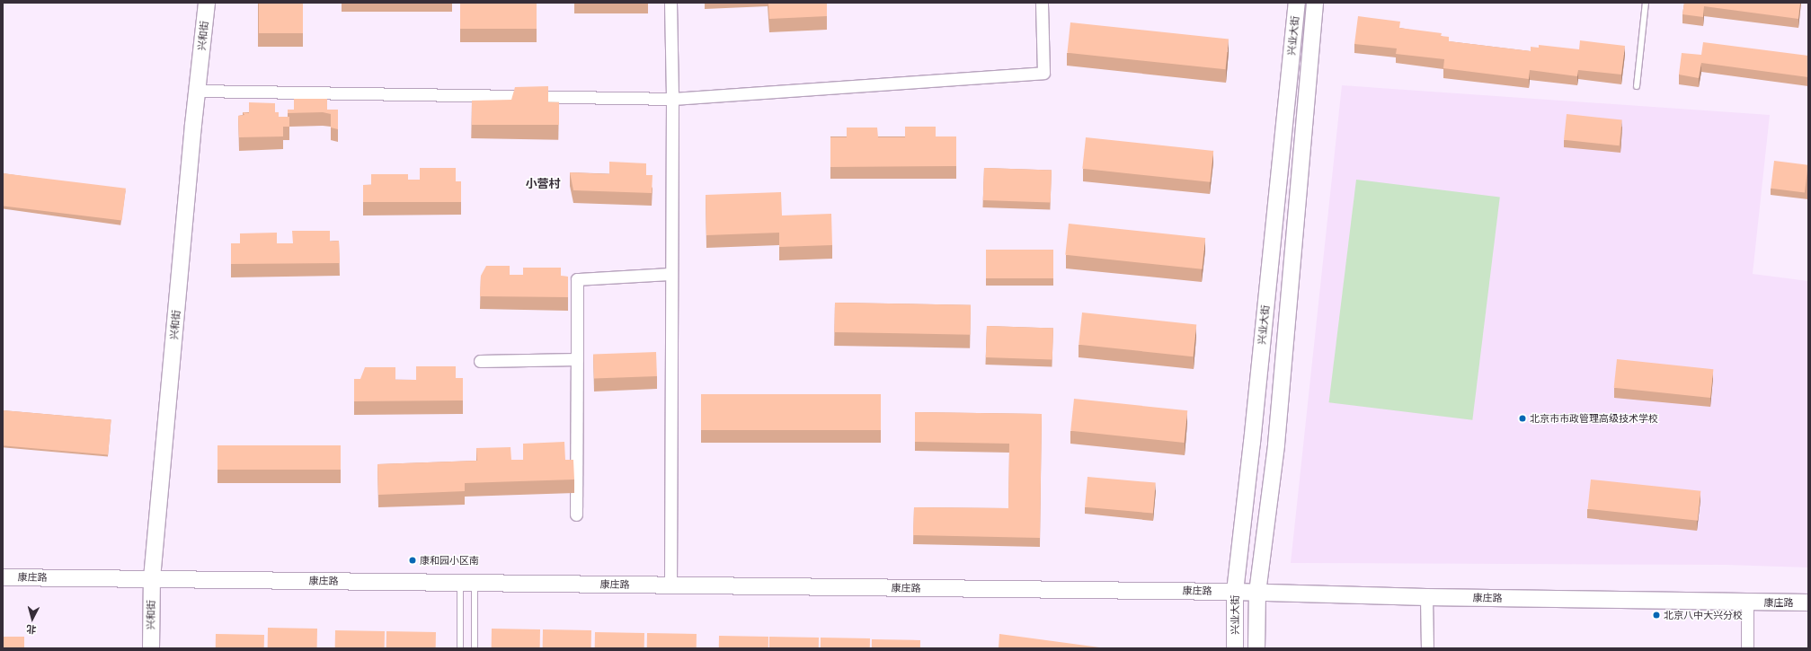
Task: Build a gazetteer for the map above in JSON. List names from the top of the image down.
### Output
{
  "streets": {
    "street": ["兴和街", "兴业大街", "康庄路"]
  },
  "crossings": [
    ["兴和街", "康庄路"],
    ["兴业大街", "康庄路"]
  ],
  "districts": ["小营村"],
  "places": ["北京市市政管理高级技术学校", "康和园小区南", "北京八中大兴分校"],
  "north": "bottom"
}
